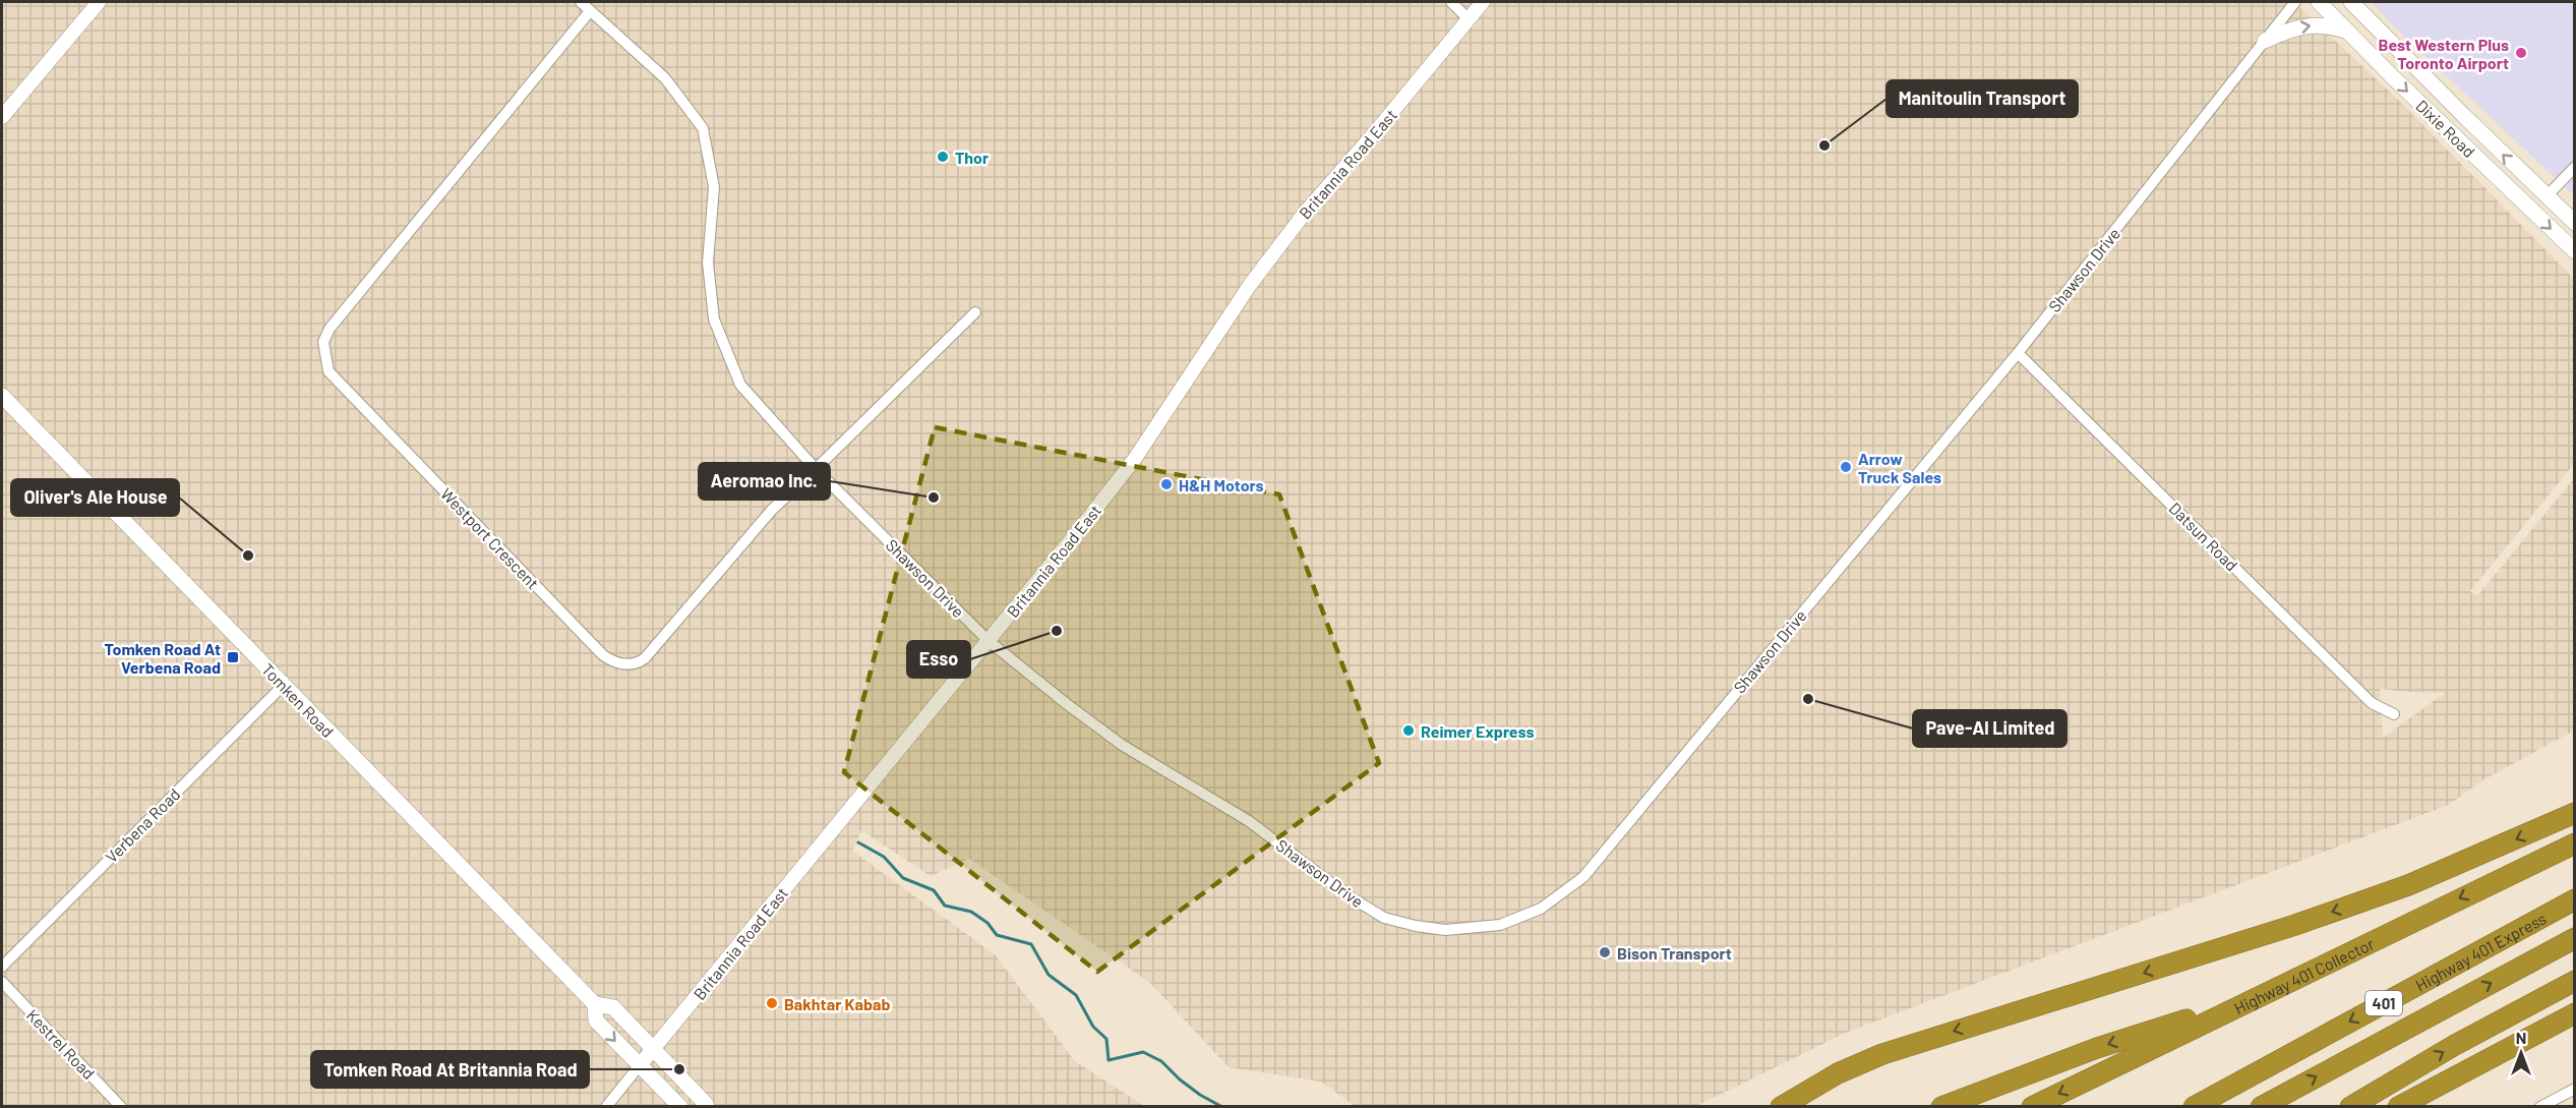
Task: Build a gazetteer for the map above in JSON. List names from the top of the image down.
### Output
{
  "streets": {
    "highway": ["Highway 401 Express", "Highway 401 Collector", "401"],
    "main road": ["Dixie Road", "Tomken Road"],
    "street": [
      "Britannia Road East",
      "Shawson Drive",
      "Datsun Road",
      "Westport Crescent",
      "Verbena Road",
      "Kestrel Road"
    ]
  },
  "crossings": [
    ["Britannia Road East", "Shawson Drive"],
    ["Britannia Road East", "Tomken Road"],
    ["Shawson Drive", "Datsun Road"],
    ["Shawson Drive", "Westport Crescent"],
    ["Tomken Road", "Verbena Road"]
  ],
  "places": {
    "other": [
      "Best Western Plus Toronto Airport",
      "Manitoulin Transport",
      "Thor",
      "Arrow Truck Sales",
      "H&H Motors",
      "Aeromao Inc.",
      "Oliver's Ale House",
      "Esso",
      "Pave-Al Limited",
      "Reimer Express",
      "Bison Transport",
      "Bakhtar Kabab",
      "Tomken Road At Britannia Road"
    ],
    "transit": ["Tomken Road At Verbena Road"]
  },
  "north": "top"
}
